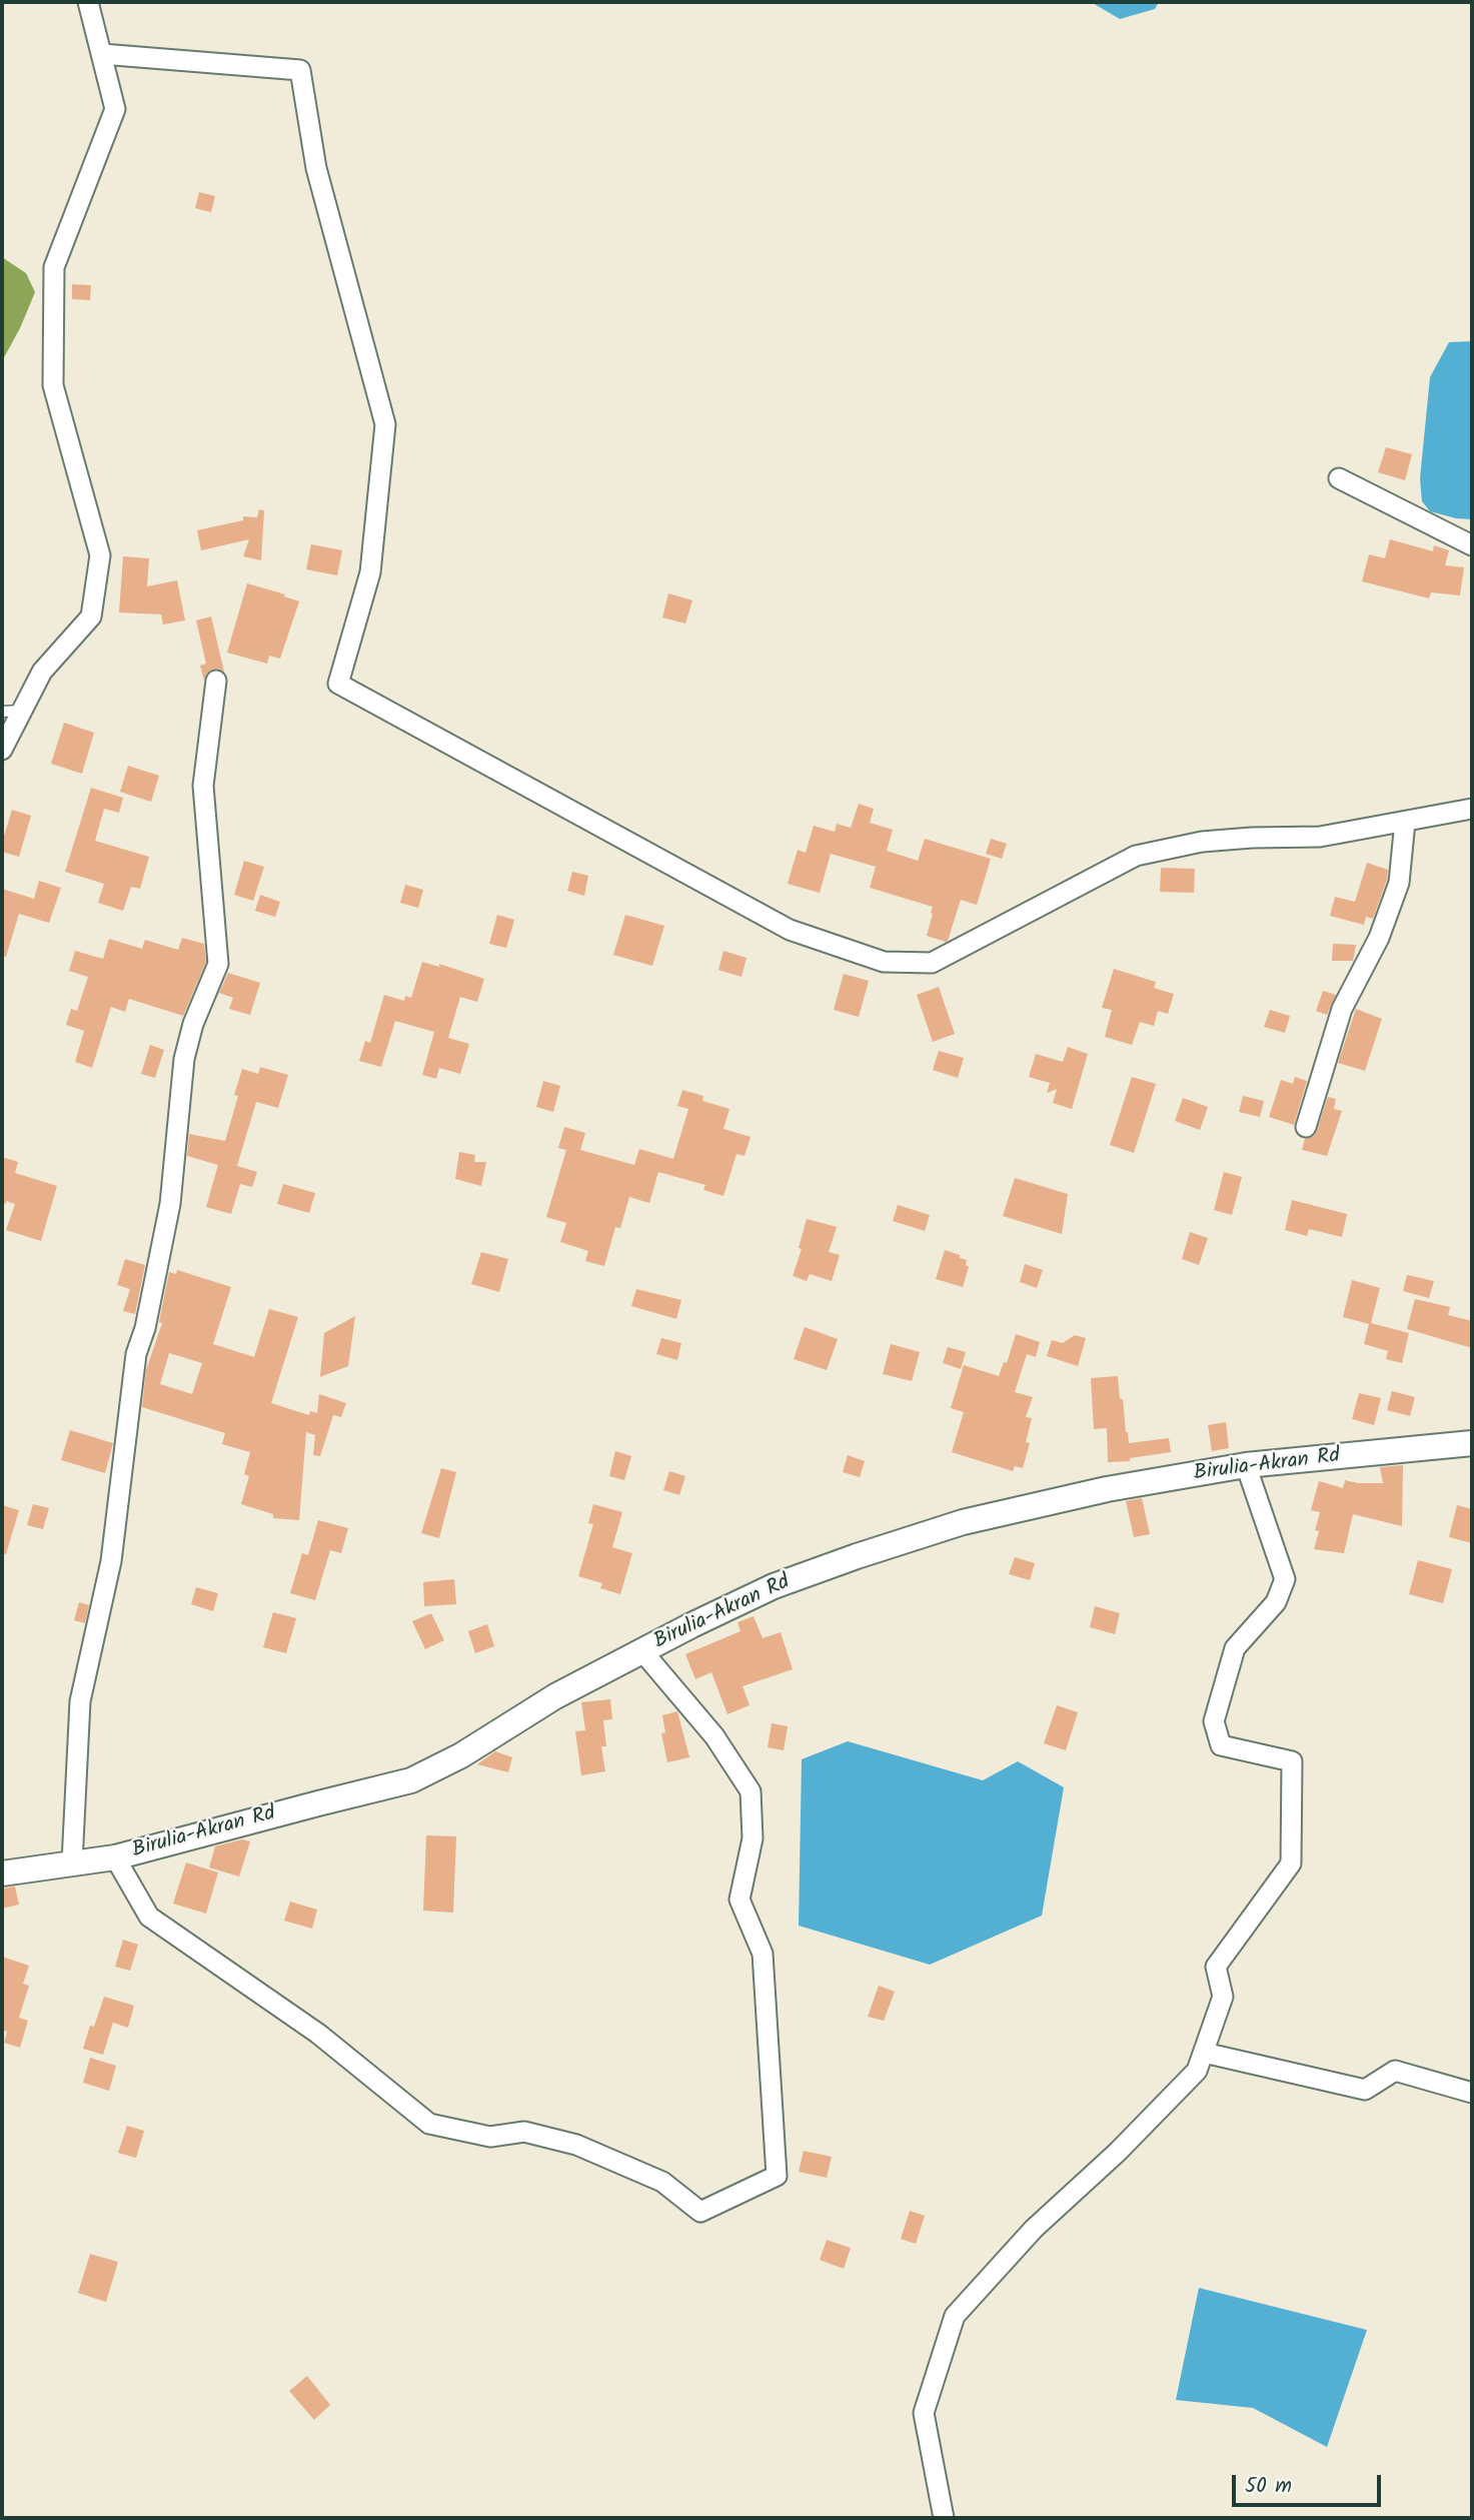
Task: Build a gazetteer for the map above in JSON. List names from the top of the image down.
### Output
{
  "streets": {
    "street": ["Birulia-Akran Rd"]
  },
  "scale_bar": "50 m"
}
